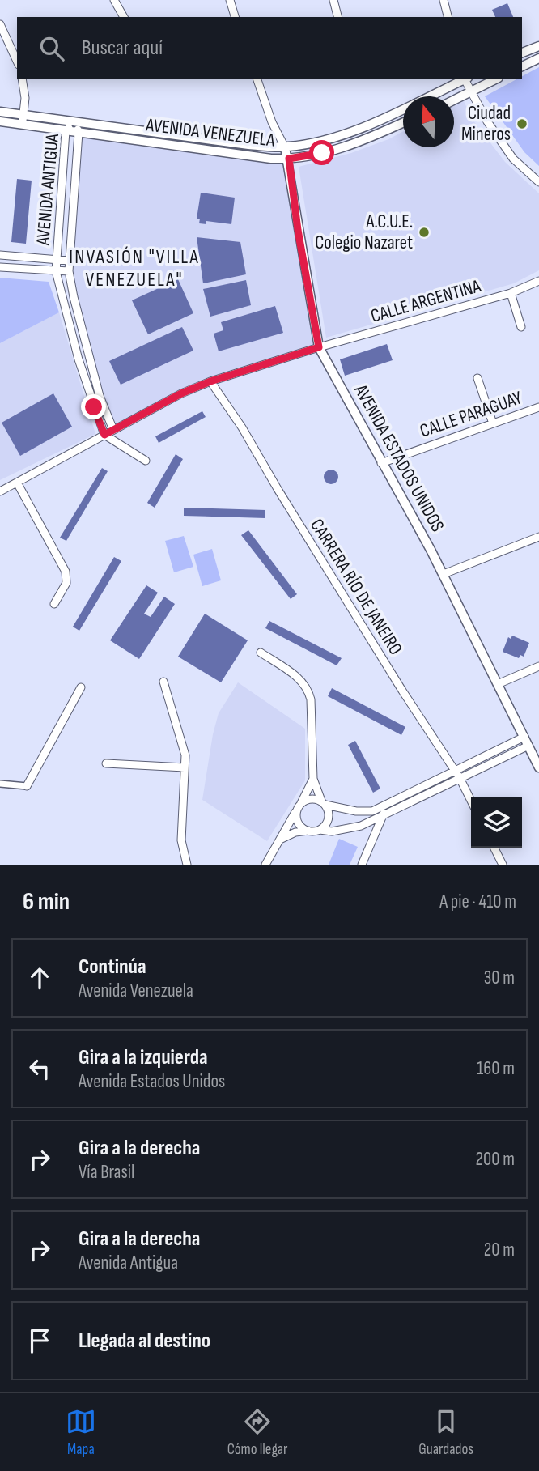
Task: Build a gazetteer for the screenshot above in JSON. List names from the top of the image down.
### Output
{
  "streets": {
    "street": [
      "AVENIDA VENEZUELA",
      "AVENIDA ANTIGUA",
      "CALLE ARGENTINA",
      "CALLE PARAGUAY",
      "AVENIDA ESTADOS UNIDOS",
      "CARRERA RÍO DE JANEIRO"
    ]
  },
  "crossings": [
    ["AVENIDA VENEZUELA", "AVENIDA ANTIGUA"],
    ["AVENIDA VENEZUELA", "AVENIDA ESTADOS UNIDOS"],
    ["AVENIDA ANTIGUA", "CALLE ARGENTINA"],
    ["CALLE ARGENTINA", "AVENIDA ESTADOS UNIDOS"],
    ["CALLE ARGENTINA", "CARRERA RÍO DE JANEIRO"],
    ["CALLE PARAGUAY", "AVENIDA ESTADOS UNIDOS"]
  ],
  "districts": ["INVASIÓN \"VILLA VENEZUELA\""],
  "places": ["Ciudad Mineros", "A.C.U.E. Colegio Nazaret"],
  "north": "top",
  "page": {
    "search": "Buscar aquí",
    "heading": ["6 min", "A pie · 410 m"],
    "list": [
      ["Continúa", "Avenida Venezuela", "30 m"],
      ["Gira a la izquierda", "Avenida Estados Unidos", "160 m"],
      ["Gira a la derecha", "Vía Brasil", "200 m"],
      ["Gira a la derecha", "Avenida Antigua", "20 m"],
      "Llegada al destino"
    ],
    "nav": ["Mapa", "Cómo llegar", "Guardados"]
  }
}
